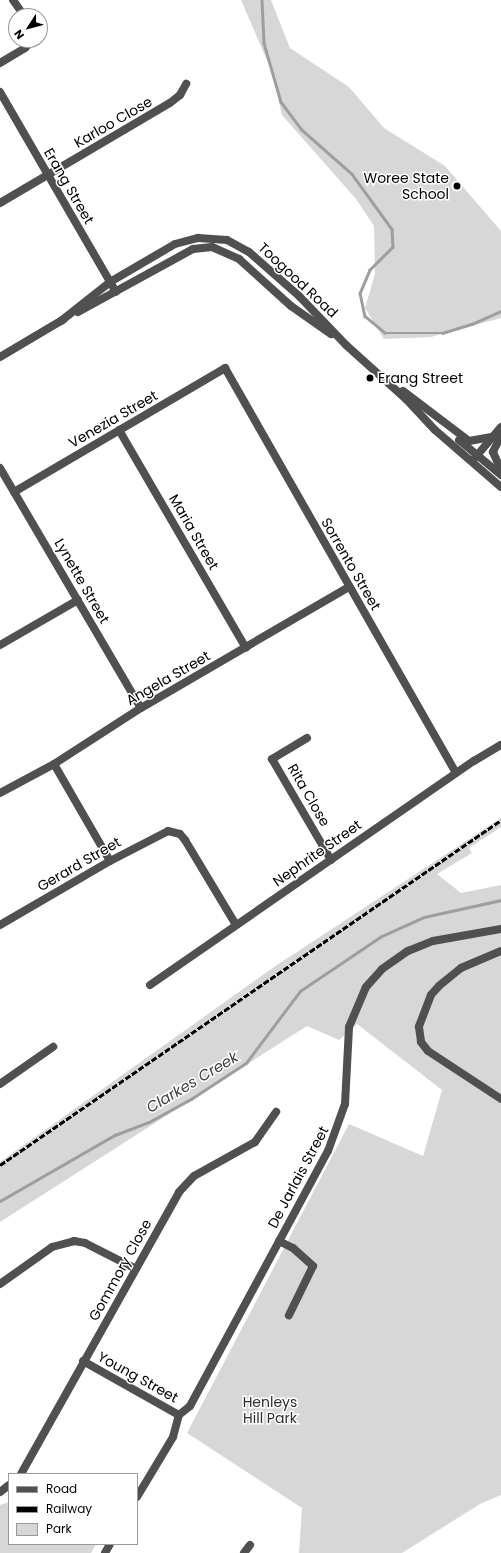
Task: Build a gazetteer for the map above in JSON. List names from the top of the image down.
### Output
{
  "streets": {
    "street": [
      "Karloo Close",
      "Erang Street",
      "Toogood Road",
      "Venezia Street",
      "Maria Street",
      "Sorrento Street",
      "Lynette Street",
      "Angela Street",
      "Rita Close",
      "Nephrite Street",
      "Gerard Street",
      "De Jarlais Street",
      "Gommory Close",
      "Young Street"
    ]
  },
  "crossings": [
    ["Karloo Close", "Erang Street"],
    ["Erang Street", "Toogood Road"],
    ["Venezia Street", "Maria Street"],
    ["Venezia Street", "Sorrento Street"],
    ["Venezia Street", "Lynette Street"],
    ["Maria Street", "Angela Street"],
    ["Sorrento Street", "Angela Street"],
    ["Sorrento Street", "Nephrite Street"],
    ["Lynette Street", "Angela Street"],
    ["Rita Close", "Nephrite Street"],
    ["Nephrite Street", "Gerard Street"],
    ["De Jarlais Street", "Young Street"],
    ["Gommory Close", "Young Street"]
  ],
  "water": ["Clarkes Creek"],
  "parks": ["Henleys Hill Park"],
  "places": ["Woree State School", "Erang Street"],
  "legend": ["Road", "Railway", "Park"],
  "north": "bottom left"
}
